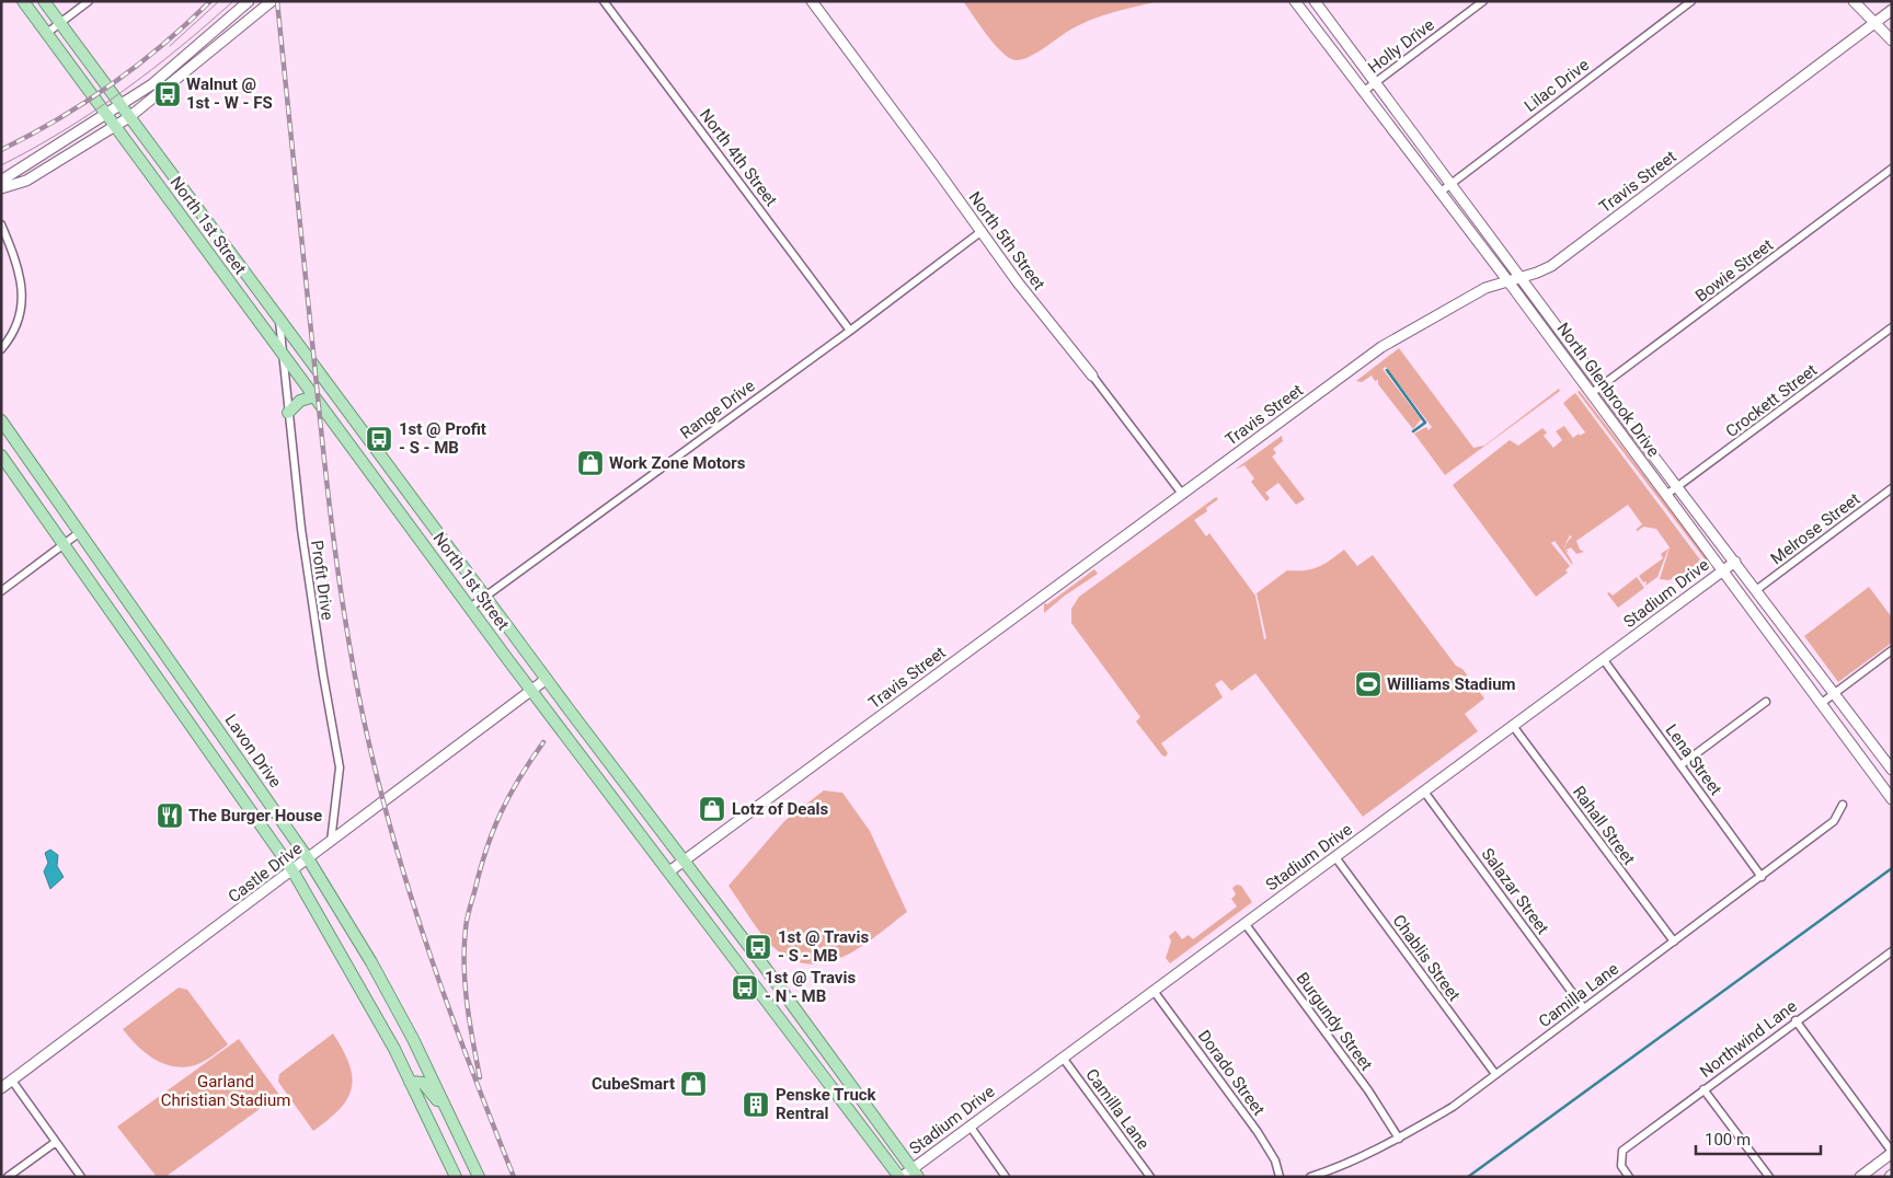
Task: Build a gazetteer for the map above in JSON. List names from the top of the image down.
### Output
{
  "streets": {
    "main road": ["North 1st Street", "Lavon Drive"],
    "street": [
      "Holly Drive",
      "Lilac Drive",
      "North 4th Street",
      "Travis Street",
      "North 5th Street",
      "Bowie Street",
      "North Glenbrook Drive",
      "Crockett Street",
      "Range Drive",
      "Melrose Street",
      "Profit Drive",
      "Stadium Drive",
      "Lena Street",
      "Rahall Street",
      "Castle Drive",
      "Salazar Street",
      "Chablis Street",
      "Camilla Lane",
      "Burgundy Street",
      "Northwind Lane",
      "Dorado Street"
    ]
  },
  "crossings": [
    ["Holly Drive", "North Glenbrook Drive"],
    ["Lilac Drive", "North Glenbrook Drive"],
    ["North 4th Street", "Range Drive"],
    ["Travis Street", "North 1st Street"],
    ["Travis Street", "North 5th Street"],
    ["Travis Street", "North Glenbrook Drive"],
    ["North 1st Street", "Range Drive"],
    ["North 1st Street", "Profit Drive"],
    ["North 1st Street", "Stadium Drive"],
    ["North 1st Street", "Castle Drive"],
    ["North 5th Street", "Range Drive"],
    ["Bowie Street", "North Glenbrook Drive"],
    ["North Glenbrook Drive", "Crockett Street"],
    ["North Glenbrook Drive", "Melrose Street"],
    ["North Glenbrook Drive", "Stadium Drive"],
    ["Profit Drive", "Castle Drive"],
    ["Stadium Drive", "Lena Street"],
    ["Stadium Drive", "Rahall Street"],
    ["Stadium Drive", "Salazar Street"],
    ["Stadium Drive", "Chablis Street"],
    ["Stadium Drive", "Camilla Lane"],
    ["Stadium Drive", "Burgundy Street"],
    ["Stadium Drive", "Dorado Street"],
    ["Lavon Drive", "Castle Drive"],
    ["Lena Street", "Camilla Lane"],
    ["Rahall Street", "Camilla Lane"],
    ["Salazar Street", "Camilla Lane"],
    ["Chablis Street", "Camilla Lane"],
    ["Camilla Lane", "Burgundy Street"]
  ],
  "parks": ["Garland Christian Stadium"],
  "places": {
    "bus stop": [
      "Walnut @ 1st - W - FS",
      "1st @ Profit - S - MB",
      "1st @ Travis - S - MB",
      "1st @ Travis - N - MB"
    ],
    "shop": ["Work Zone Motors", "Lotz of Deals", "CubeSmart"],
    "sports": ["Williams Stadium"],
    "restaurant": ["The Burger House"],
    "building": ["Penske Truck Rentral"]
  },
  "scale_bar": "100 m"
}
